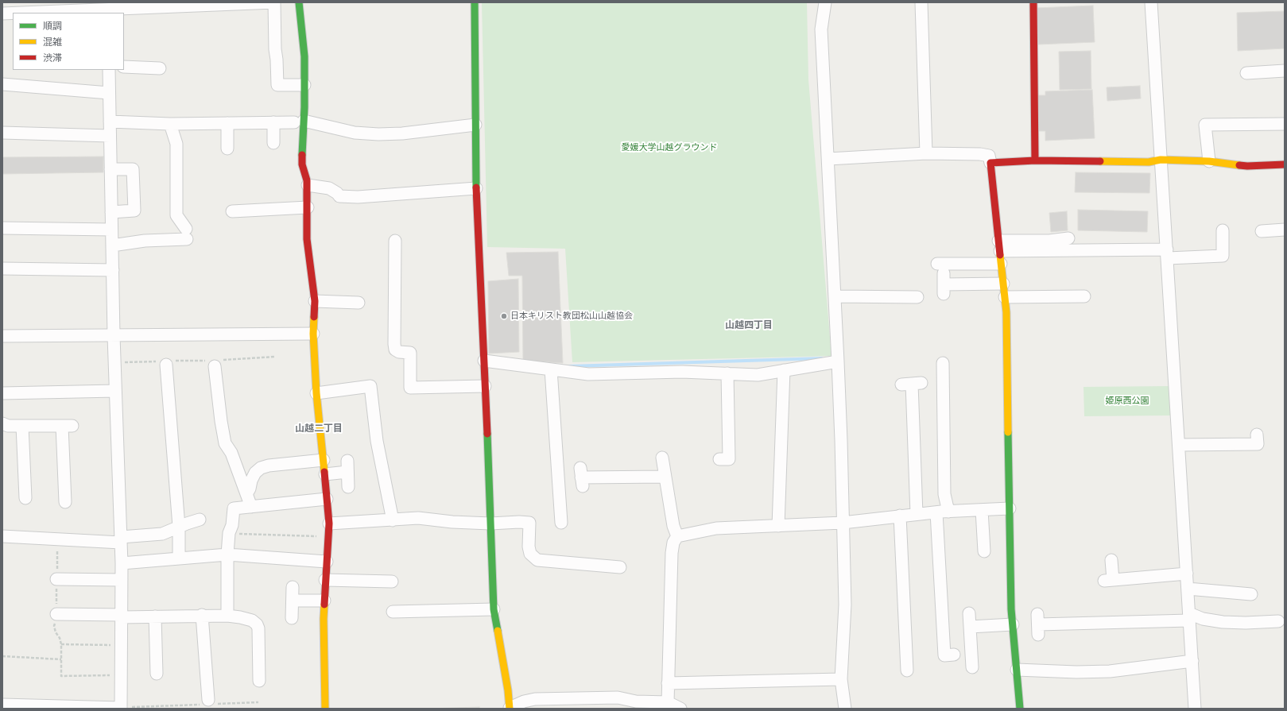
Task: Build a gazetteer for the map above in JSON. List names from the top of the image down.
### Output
{
  "districts": ["山越四丁目", "山越二丁目"],
  "parks": ["愛媛大学山越グラウンド", "姫原西公園"],
  "places": ["日本キリスト教団松山山越協会"],
  "legend": ["順調", "混雑", "渋滞"]
}
